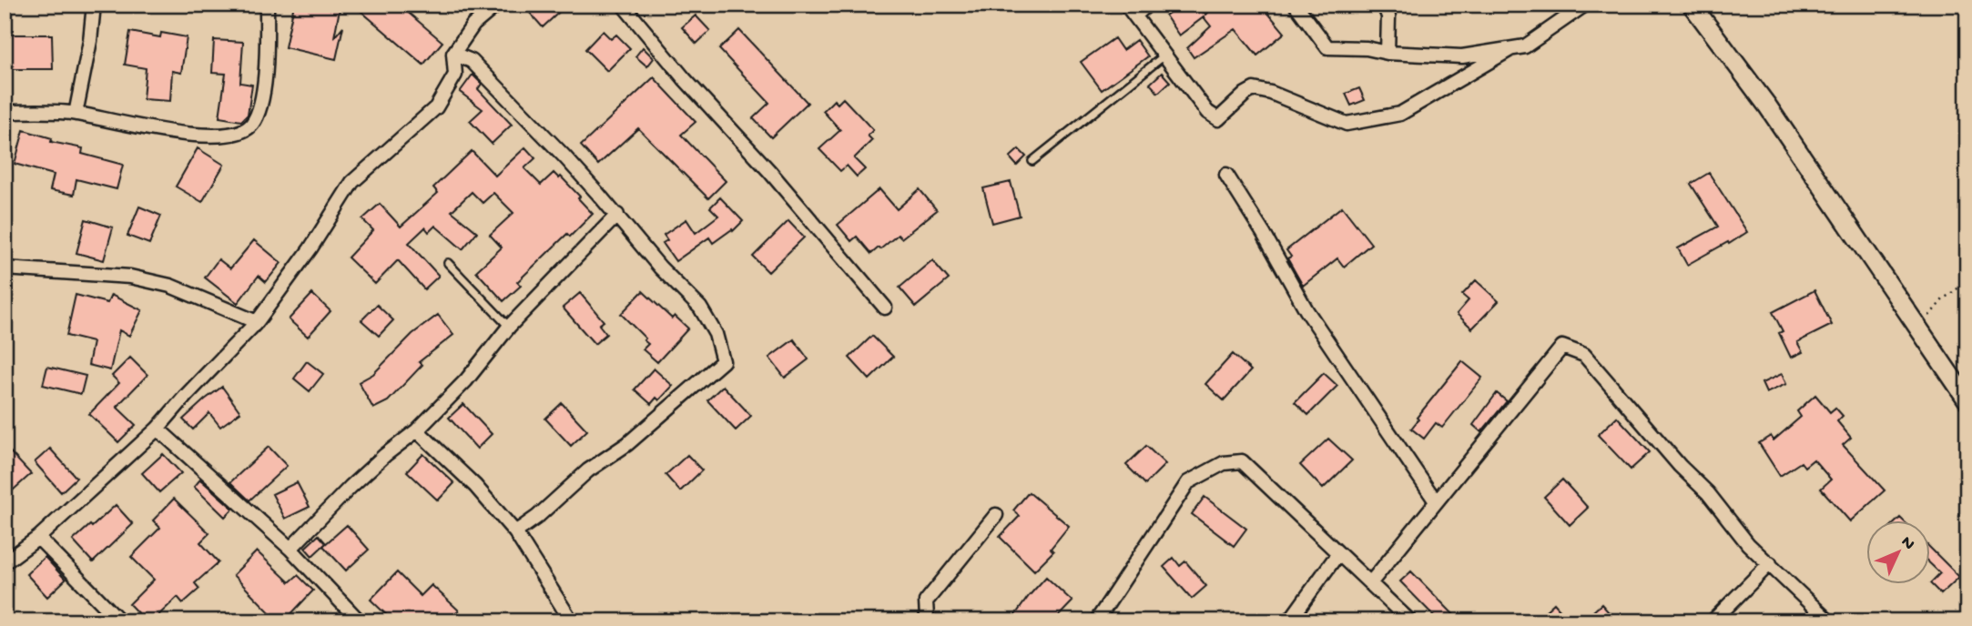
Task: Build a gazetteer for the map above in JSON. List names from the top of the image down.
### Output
{
  "north": "top right"
}
